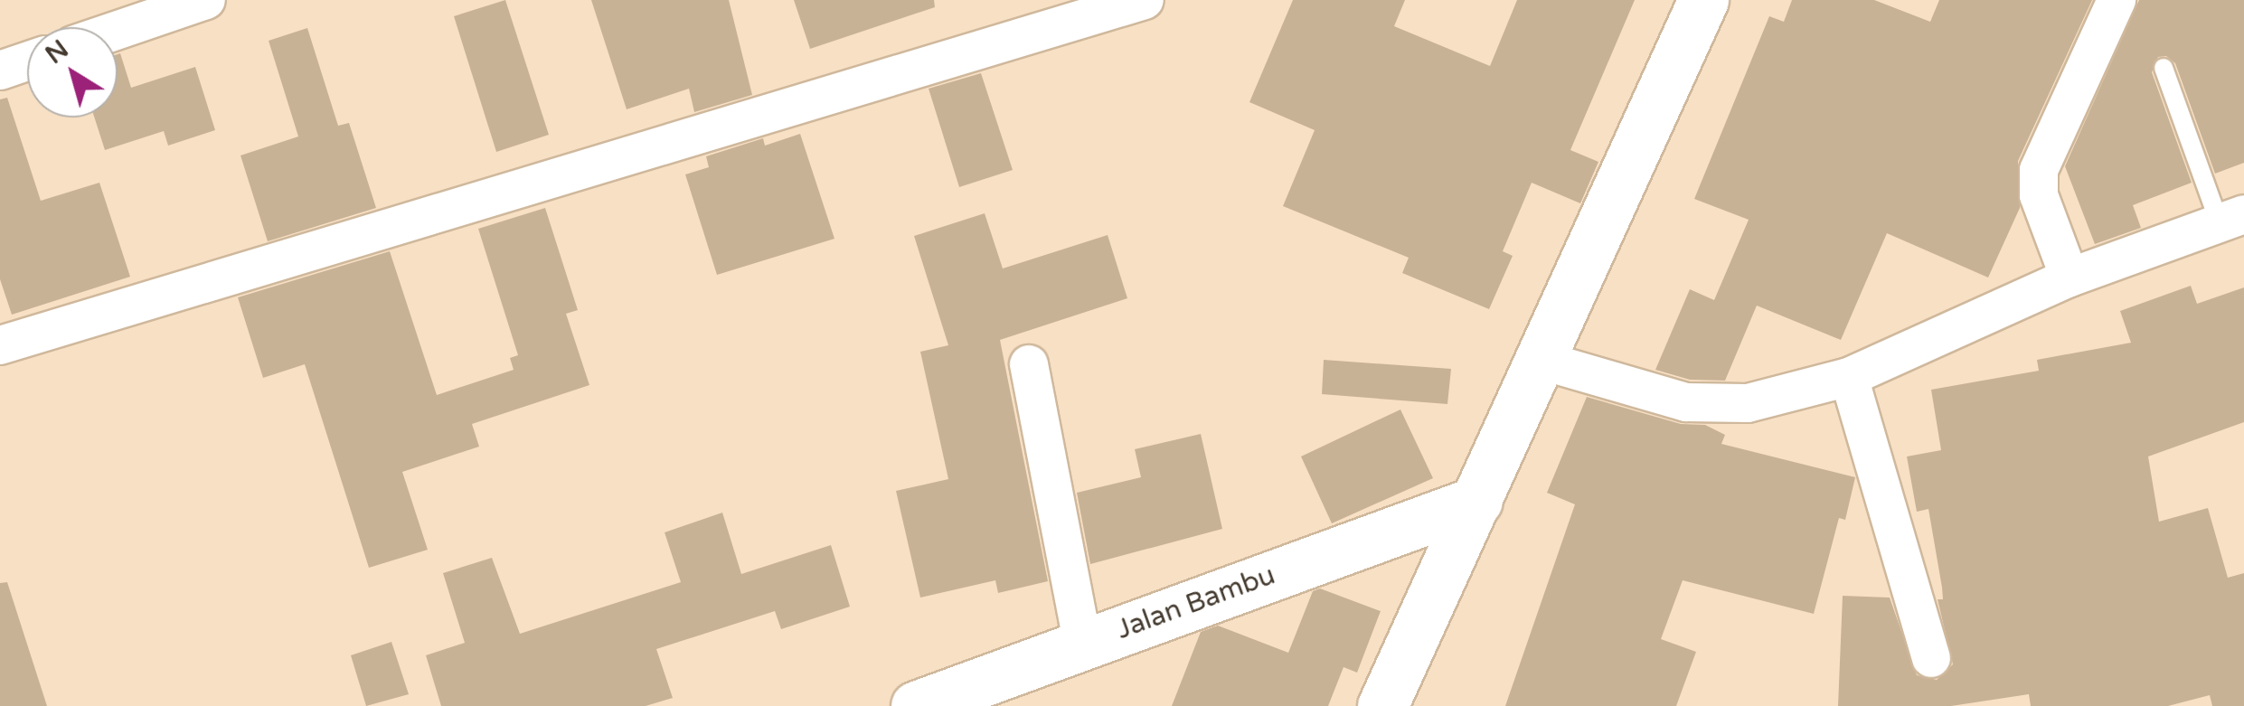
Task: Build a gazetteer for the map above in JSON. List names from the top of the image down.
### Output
{
  "streets": {
    "main road": ["Jalan Bambu"]
  },
  "north": "top left"
}
